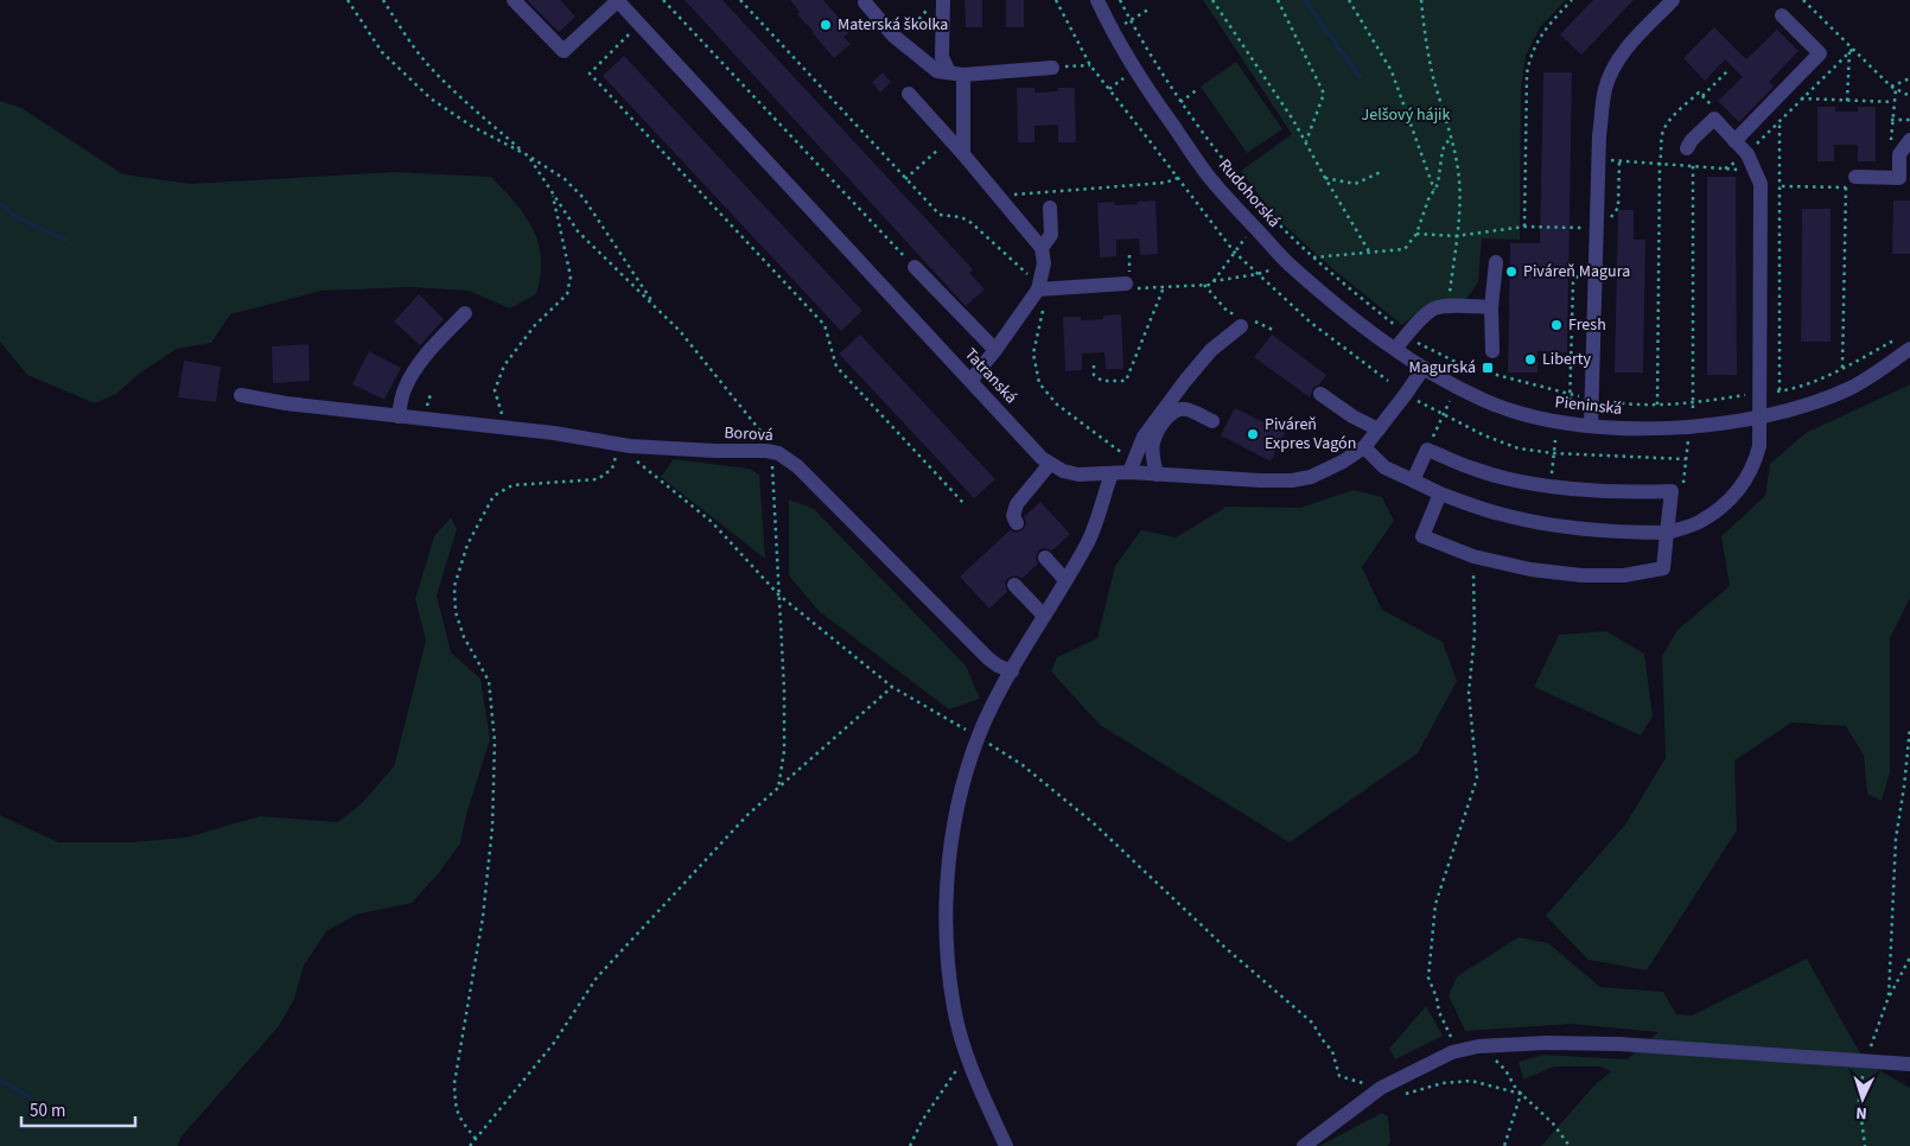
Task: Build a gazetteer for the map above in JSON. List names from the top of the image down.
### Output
{
  "streets": {
    "street": [
      "Rudohorská",
      "Tatranská",
      "Pieninská",
      "Borová"
    ]
  },
  "crossings": [
    ["Rudohorská", "Tatranská"],
    ["Rudohorská", "Pieninská"],
    ["Tatranská", "Pieninská"]
  ],
  "parks": ["Jelšový hájik"],
  "places": {
    "other": [
      "Materská školka",
      "Piváreň Magura",
      "Fresh",
      "Liberty",
      "Piváreň Expres Vagón"
    ],
    "transit": ["Magurská"]
  },
  "scale_bar": "50 m",
  "north": "bottom"
}
